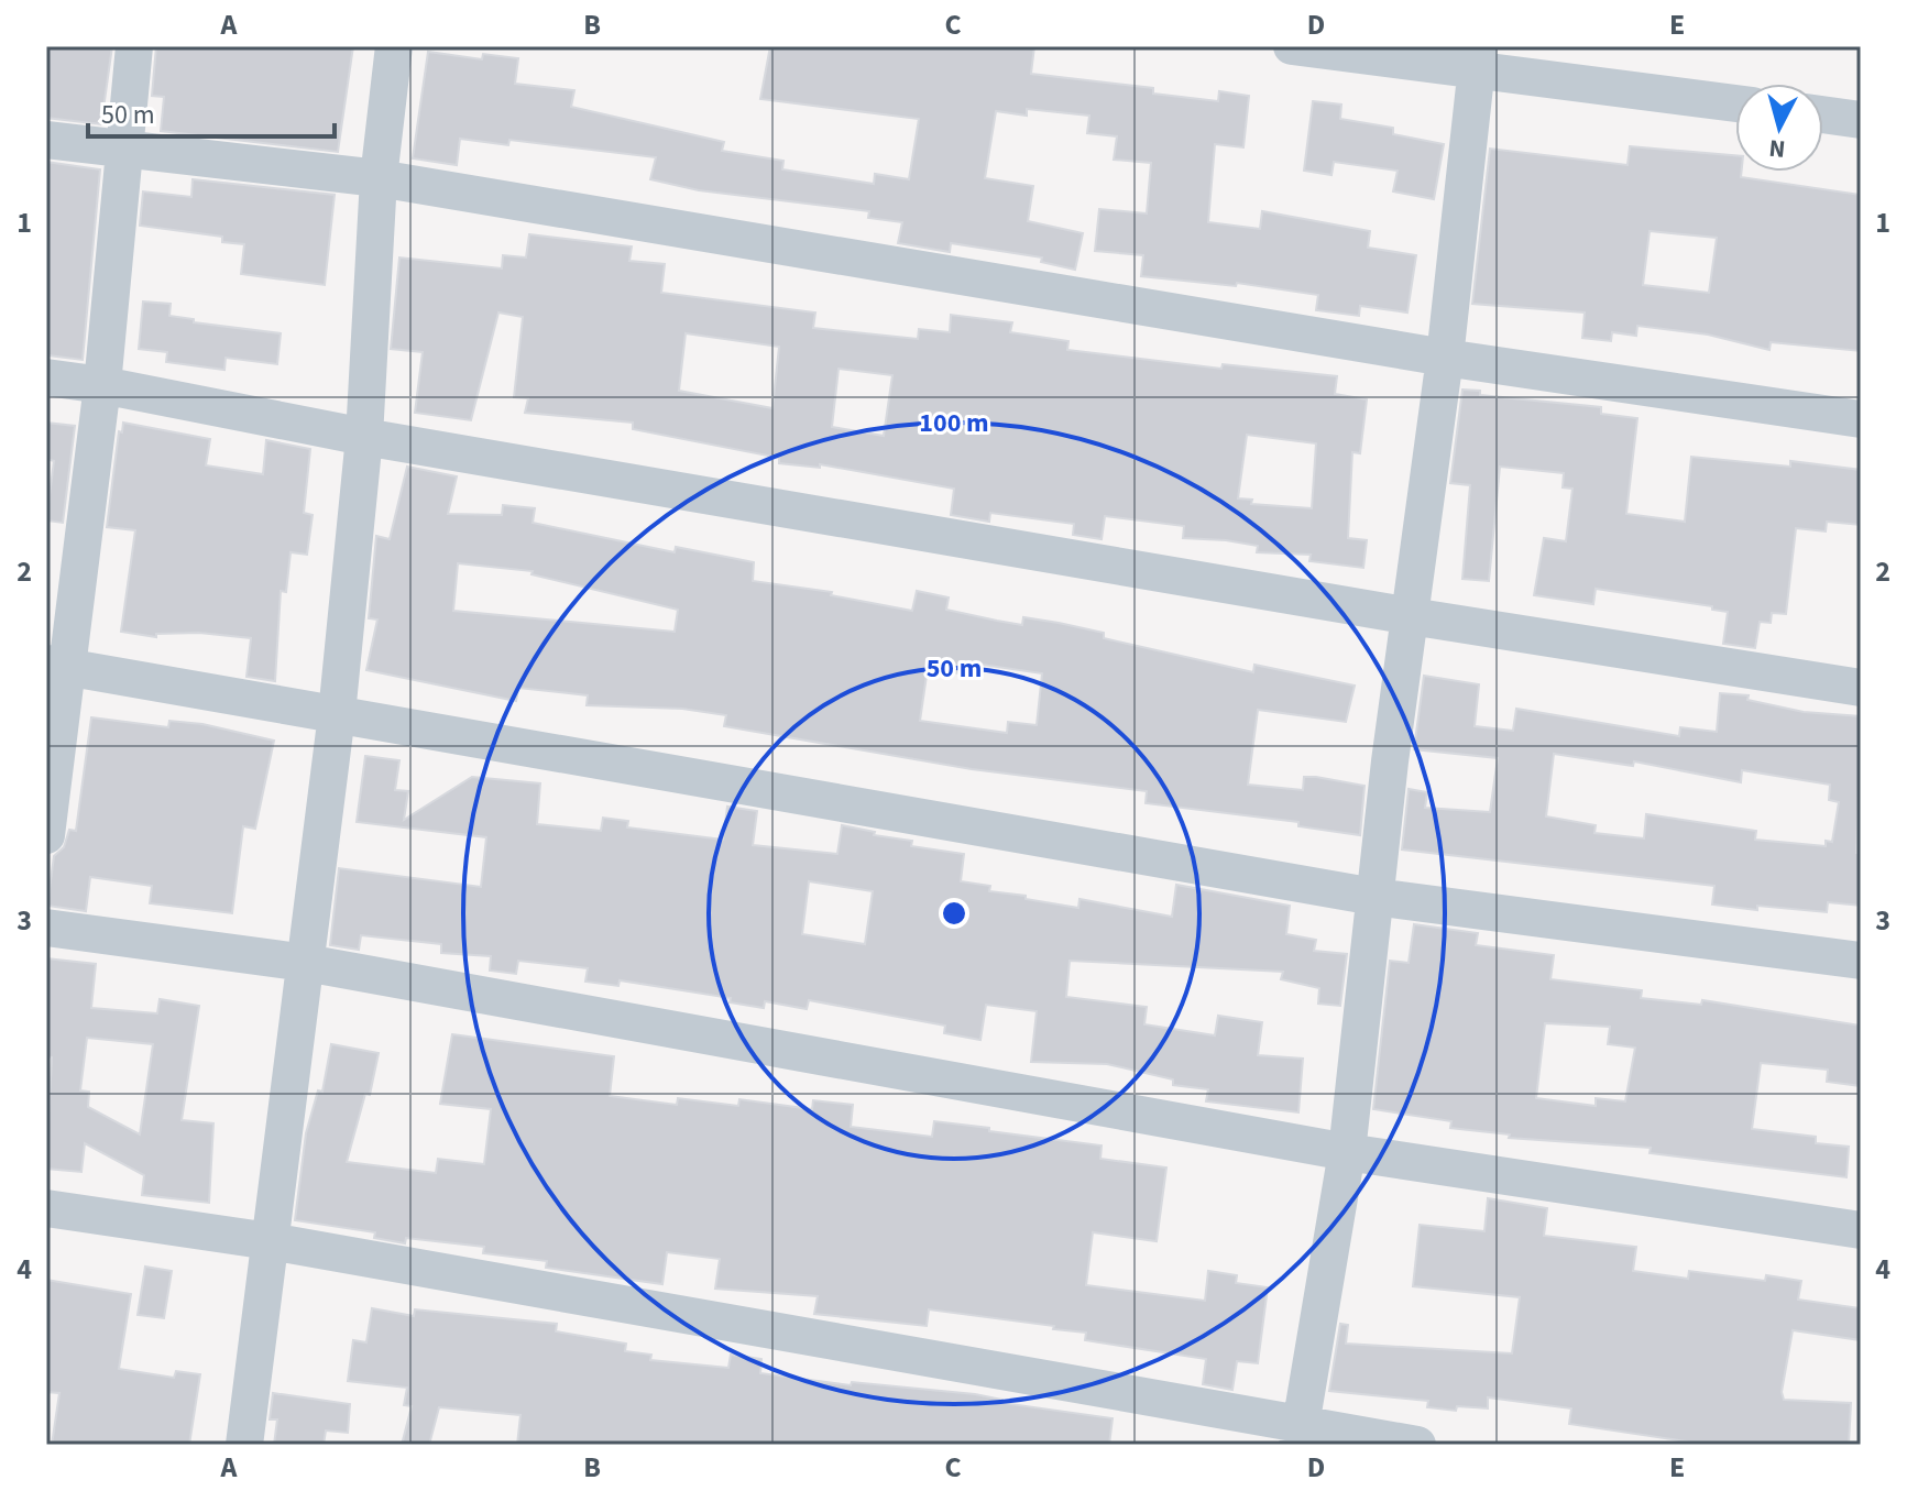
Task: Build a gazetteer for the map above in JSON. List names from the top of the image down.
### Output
{
  "scale_bar": "50 m",
  "north": "bottom",
  "grid": {
    "columns": [
      "A",
      "B",
      "C",
      "D",
      "E"
    ],
    "rows": [
      "1",
      "2",
      "3",
      "4"
    ]
  },
  "rings": ["100 m", "50 m"]
}
